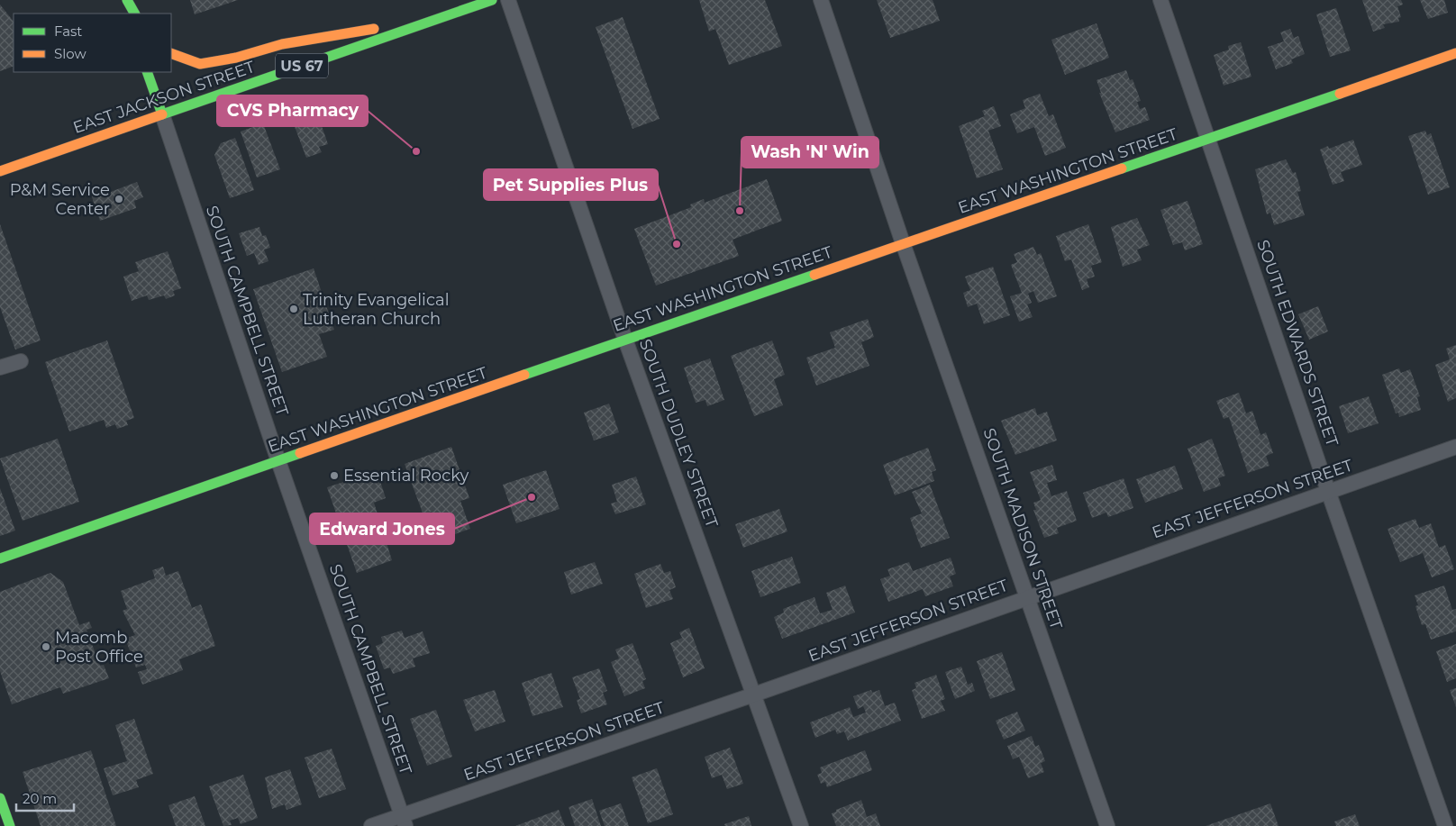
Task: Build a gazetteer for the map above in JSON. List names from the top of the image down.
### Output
{
  "streets": {
    "main road": ["US 67", "EAST JACKSON STREET", "EAST WASHINGTON STREET"],
    "street": [
      "SOUTH CAMPBELL STREET",
      "SOUTH EDWARDS STREET",
      "SOUTH DUDLEY STREET",
      "EAST JEFFERSON STREET",
      "SOUTH MADISON STREET"
    ]
  },
  "crossings": [
    ["EAST JACKSON STREET", "SOUTH CAMPBELL STREET"],
    ["EAST WASHINGTON STREET", "SOUTH CAMPBELL STREET"],
    ["EAST WASHINGTON STREET", "SOUTH EDWARDS STREET"],
    ["EAST WASHINGTON STREET", "SOUTH DUDLEY STREET"],
    ["EAST WASHINGTON STREET", "SOUTH MADISON STREET"],
    ["SOUTH CAMPBELL STREET", "EAST JEFFERSON STREET"],
    ["SOUTH EDWARDS STREET", "EAST JEFFERSON STREET"],
    ["SOUTH DUDLEY STREET", "EAST JEFFERSON STREET"],
    ["EAST JEFFERSON STREET", "SOUTH MADISON STREET"]
  ],
  "places": [
    "CVS Pharmacy",
    "P&M Service Center",
    "Wash 'N' Win",
    "Pet Supplies Plus",
    "Trinity Evangelical Lutheran Church",
    "Essential Rocky",
    "Edward Jones",
    "Macomb Post Office"
  ],
  "legend": ["Fast", "Slow"],
  "scale_bar": "20 m"
}
